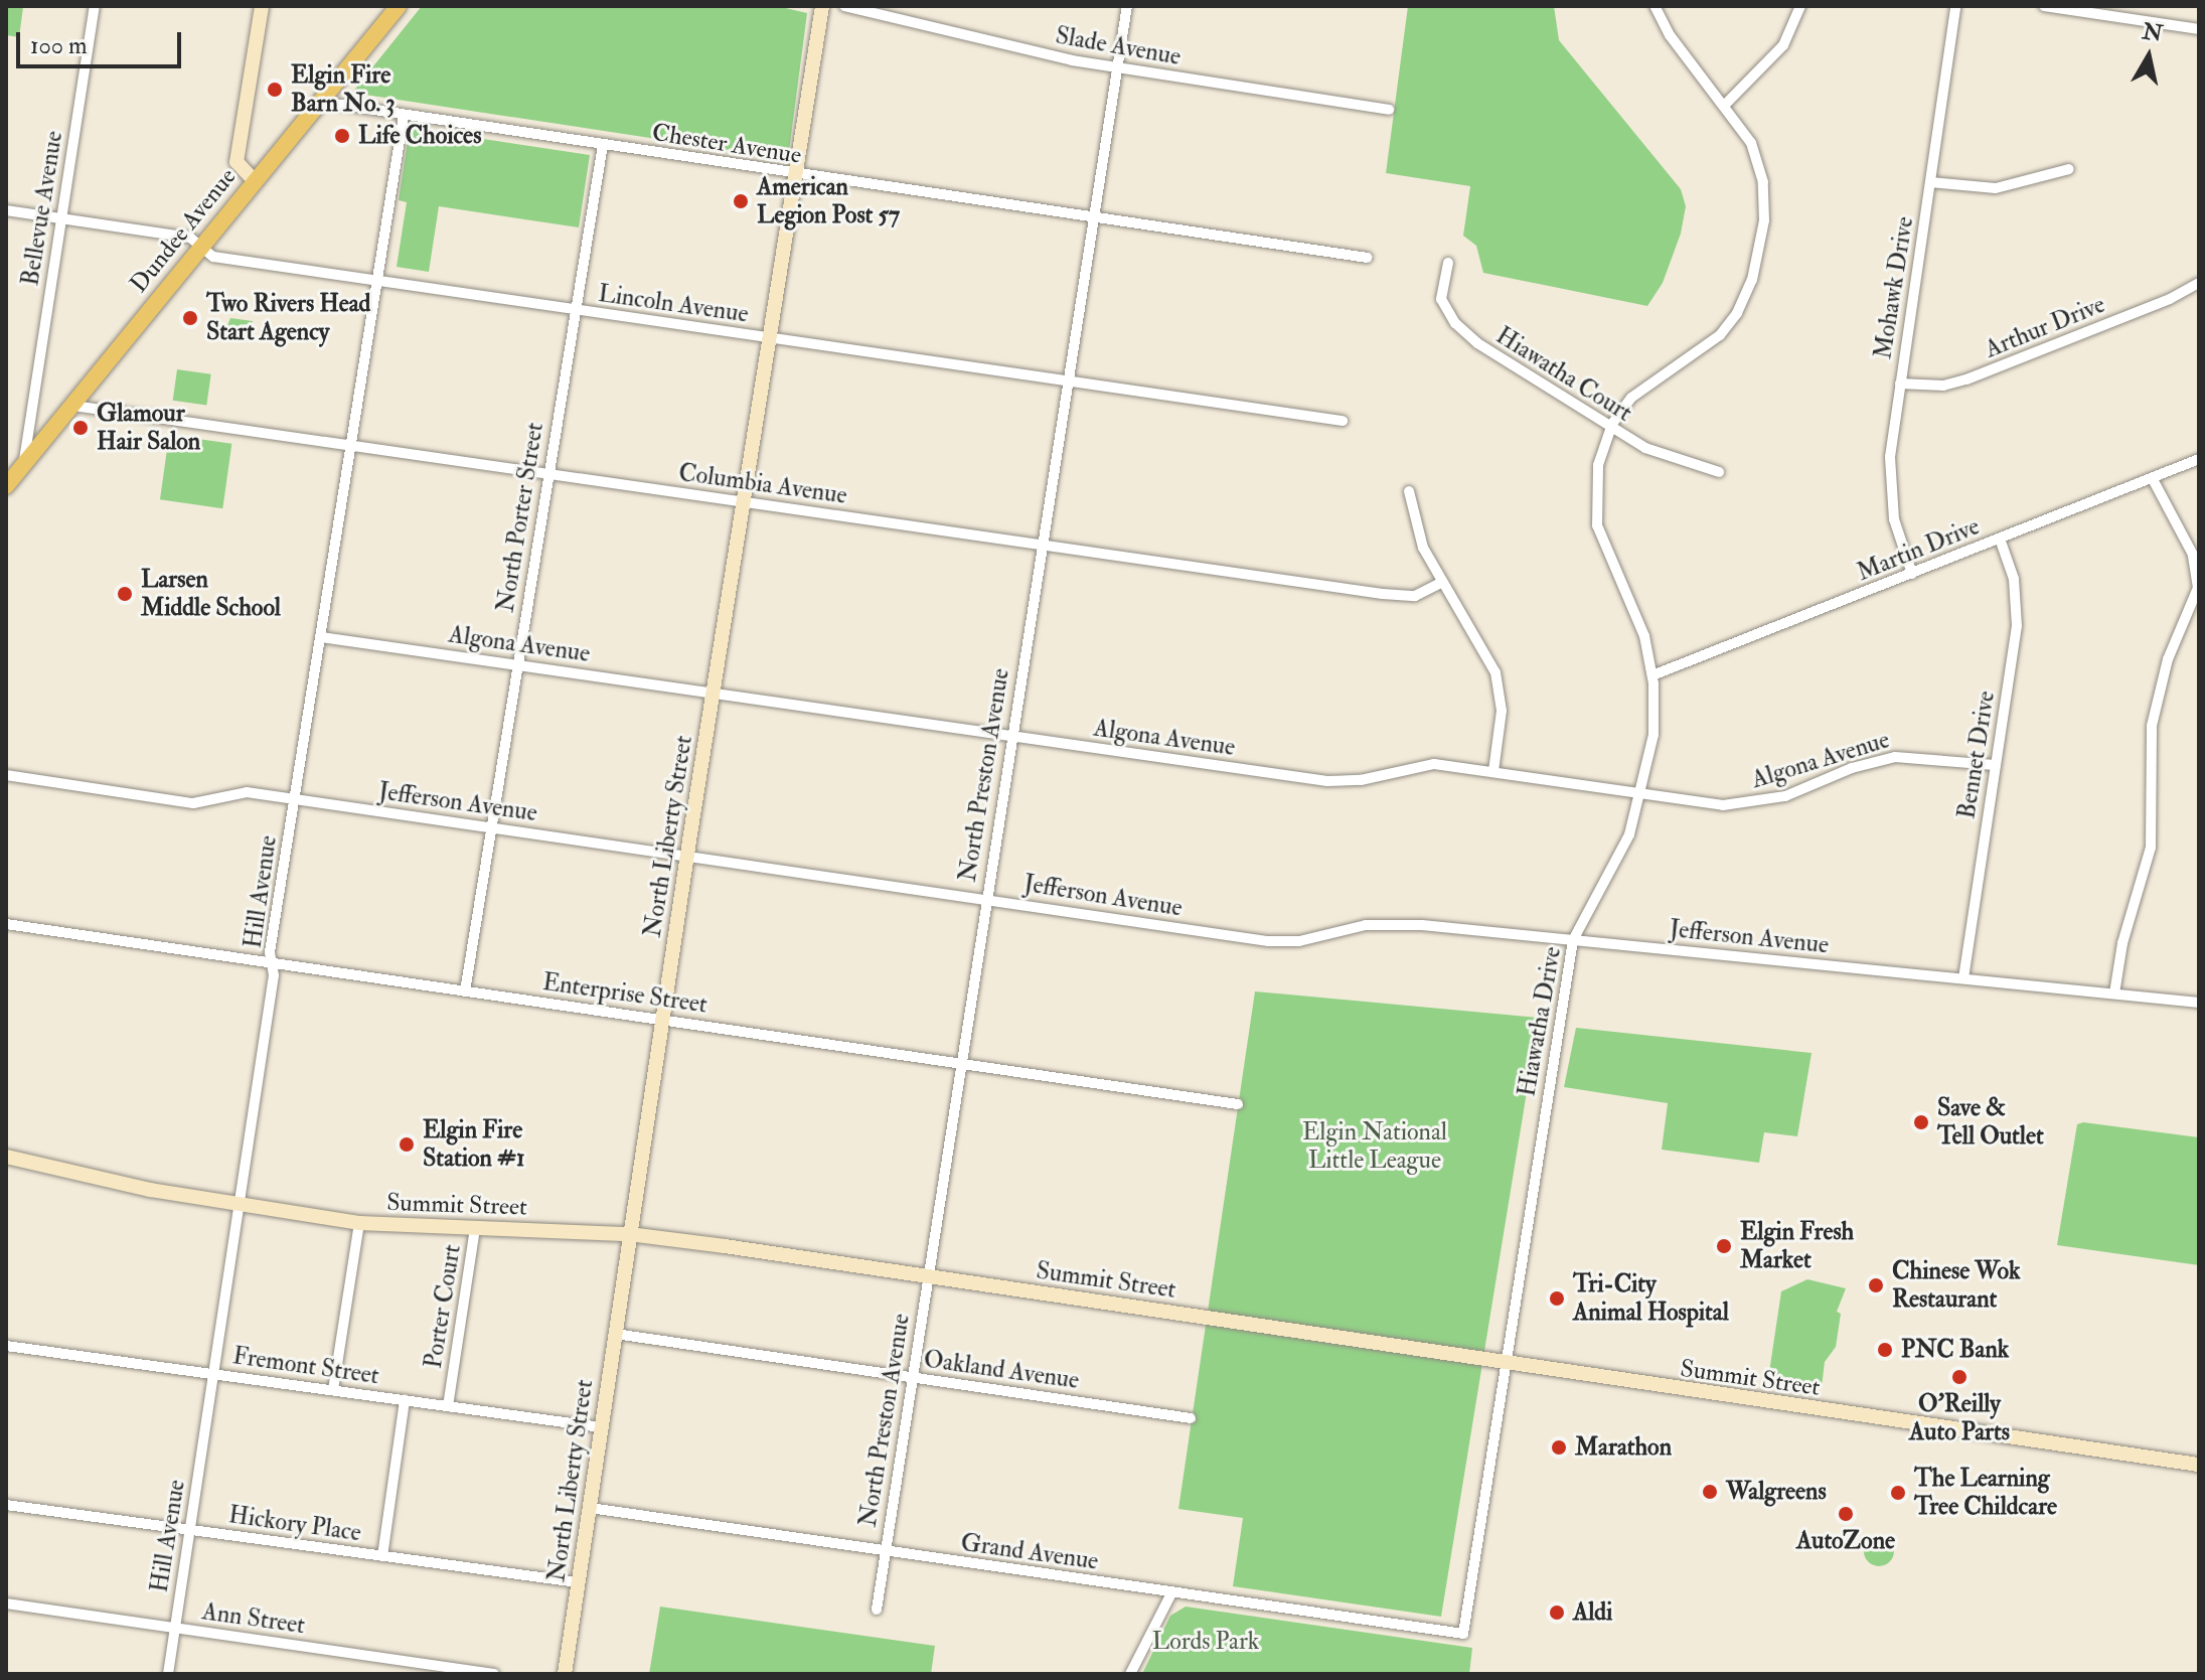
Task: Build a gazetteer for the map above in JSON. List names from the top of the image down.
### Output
{
  "streets": {
    "main road": ["Dundee Avenue", "North Liberty Street", "Summit Street"],
    "street": [
      "Slade Avenue",
      "Chester Avenue",
      "Bellevue Avenue",
      "Mohawk Drive",
      "Lincoln Avenue",
      "Arthur Drive",
      "Hiawatha Court",
      "Columbia Avenue",
      "North Porter Street",
      "Martin Drive",
      "Algona Avenue",
      "Bennet Drive",
      "North Preston Avenue",
      "Jefferson Avenue",
      "Hill Avenue",
      "Enterprise Street",
      "Hiawatha Drive",
      "Porter Court",
      "Fremont Street",
      "Oakland Avenue",
      "Hickory Place",
      "Grand Avenue",
      "Ann Street"
    ]
  },
  "crossings": [
    ["Slade Avenue", "North Preston Avenue"],
    ["Chester Avenue", "Dundee Avenue"],
    ["Chester Avenue", "North Porter Street"],
    ["Chester Avenue", "North Preston Avenue"],
    ["Chester Avenue", "North Liberty Street"],
    ["Chester Avenue", "Hill Avenue"],
    ["Bellevue Avenue", "Dundee Avenue"],
    ["Bellevue Avenue", "Lincoln Avenue"],
    ["Dundee Avenue", "Lincoln Avenue"],
    ["Dundee Avenue", "Columbia Avenue"],
    ["Mohawk Drive", "Arthur Drive"],
    ["Mohawk Drive", "Martin Drive"],
    ["Lincoln Avenue", "North Porter Street"],
    ["Lincoln Avenue", "North Preston Avenue"],
    ["Lincoln Avenue", "North Liberty Street"],
    ["Lincoln Avenue", "Hill Avenue"],
    ["Hiawatha Court", "Hiawatha Drive"],
    ["Columbia Avenue", "North Porter Street"],
    ["Columbia Avenue", "North Preston Avenue"],
    ["Columbia Avenue", "North Liberty Street"],
    ["Columbia Avenue", "Hill Avenue"],
    ["North Porter Street", "Algona Avenue"],
    ["North Porter Street", "Jefferson Avenue"],
    ["North Porter Street", "Enterprise Street"],
    ["Martin Drive", "Bennet Drive"],
    ["Martin Drive", "Hiawatha Drive"],
    ["Algona Avenue", "Bennet Drive"],
    ["Algona Avenue", "North Preston Avenue"],
    ["Algona Avenue", "North Liberty Street"],
    ["Algona Avenue", "Hill Avenue"],
    ["Algona Avenue", "Hiawatha Drive"],
    ["Bennet Drive", "Jefferson Avenue"],
    ["North Preston Avenue", "Jefferson Avenue"],
    ["North Preston Avenue", "Enterprise Street"],
    ["North Preston Avenue", "Summit Street"],
    ["North Preston Avenue", "Oakland Avenue"],
    ["North Preston Avenue", "Grand Avenue"],
    ["Jefferson Avenue", "North Liberty Street"],
    ["Jefferson Avenue", "Hill Avenue"],
    ["Jefferson Avenue", "Hiawatha Drive"],
    ["North Liberty Street", "Enterprise Street"],
    ["North Liberty Street", "Summit Street"],
    ["North Liberty Street", "Fremont Street"],
    ["North Liberty Street", "Oakland Avenue"],
    ["North Liberty Street", "Hickory Place"],
    ["North Liberty Street", "Grand Avenue"],
    ["Hill Avenue", "Enterprise Street"],
    ["Hill Avenue", "Summit Street"],
    ["Hill Avenue", "Fremont Street"],
    ["Hill Avenue", "Hickory Place"],
    ["Hill Avenue", "Ann Street"],
    ["Hiawatha Drive", "Summit Street"],
    ["Hiawatha Drive", "Grand Avenue"],
    ["Summit Street", "Porter Court"],
    ["Porter Court", "Fremont Street"]
  ],
  "parks": ["Elgin National Little League", "Lords Park"],
  "places": [
    "Elgin Fire Barn No. 3",
    "Life Choices",
    "American Legion Post 57",
    "Two Rivers Head Start Agency",
    "Glamour Hair Salon",
    "Larsen Middle School",
    "Save & Tell Outlet",
    "Elgin Fire Station #1",
    "Elgin Fresh Market",
    "Chinese Wok Restaurant",
    "Tri-City Animal Hospital",
    "PNC Bank",
    "O'Reilly Auto Parts",
    "Marathon",
    "Walgreens",
    "The Learning Tree Childcare",
    "AutoZone",
    "Aldi"
  ],
  "scale_bar": "100 m",
  "north": "top"
}
